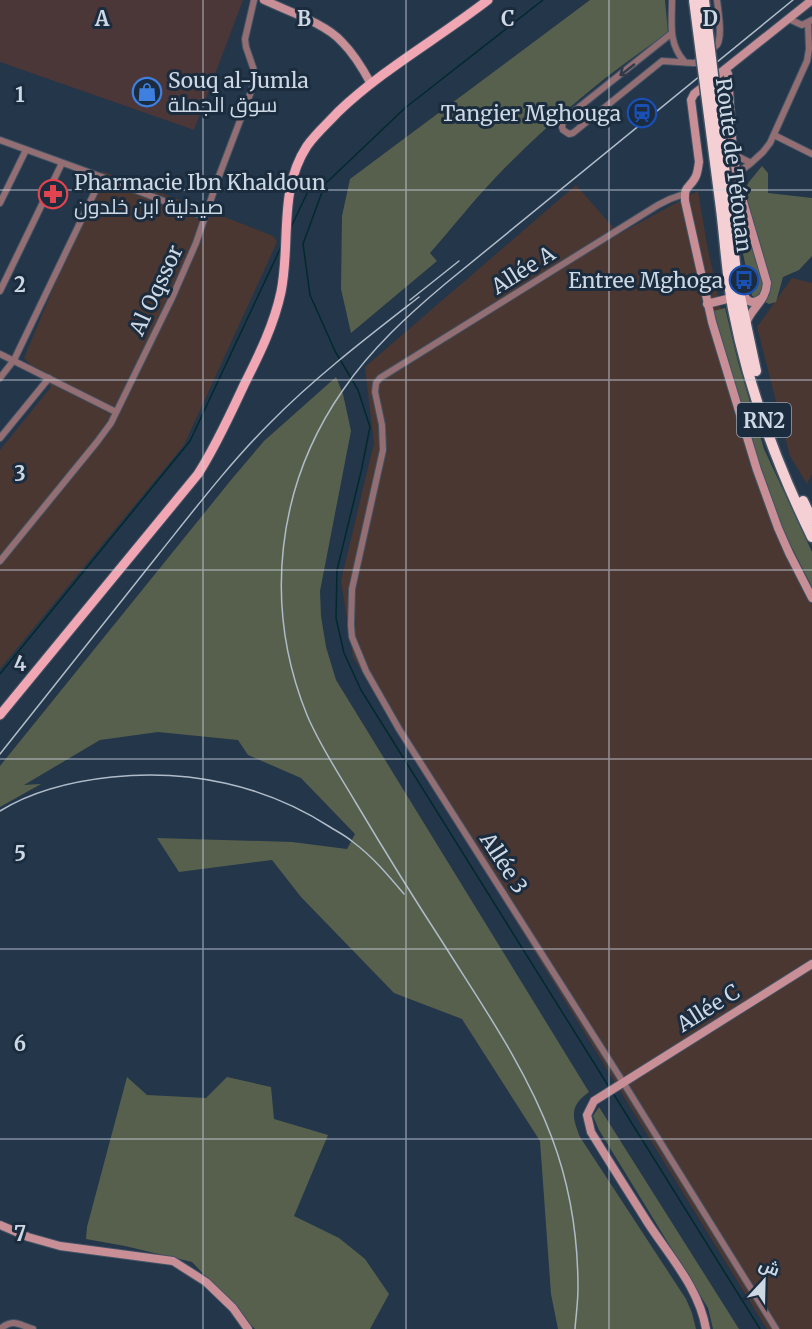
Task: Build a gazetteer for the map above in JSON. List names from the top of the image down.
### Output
{
  "streets": {
    "highway": ["Route de Tétouan", "RN2"],
    "street": [
      "Allée A",
      "Al Oqssor",
      "Allée 3",
      "Allée C"
    ]
  },
  "crossings": [
    ["Allée A", "Allée 3"],
    ["Allée 3", "Allée C"]
  ],
  "places": {
    "shop": ["Souq al-Jumla سوق الجملة"],
    "station": ["Tangier Mghouga"],
    "pharmacy": ["Pharmacie Ibn Khaldoun صيدلية ابن خلدون"],
    "bus stop": ["Entree Mghoga"]
  },
  "north": "top",
  "grid": {
    "columns": [
      "A",
      "B",
      "C",
      "D"
    ],
    "rows": [
      "1",
      "2",
      "3",
      "4",
      "5",
      "6",
      "7"
    ]
  }
}
